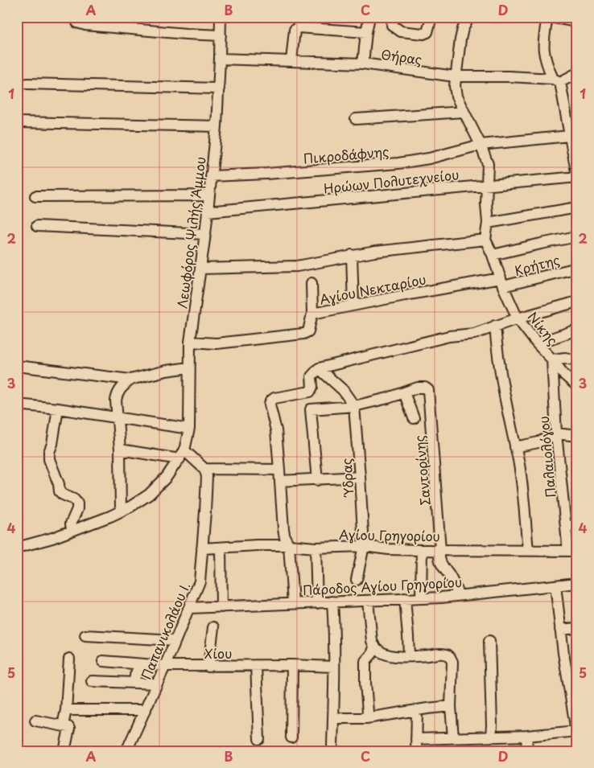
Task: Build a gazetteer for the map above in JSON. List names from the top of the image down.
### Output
{
  "streets": {
    "street": [
      "Θήρας",
      "Πικροδάφνης",
      "Ηρώων Πολυτεχνείου",
      "Λεωφόρος Ψιλής Άμμου",
      "Κρήτης",
      "Αγίου Νεκταρίου",
      "Νίκης",
      "Παλαιολόγου",
      "Σαντορίνης",
      "Ύδρας",
      "Αγίου Γρηγορίου",
      "Πάροδος Αγίου Γρηγορίου",
      "Παπανικολάου Ι.",
      "Χίου"
    ]
  },
  "crossings": [
    ["Θήρας", "Λεωφόρος Ψιλής Άμμου"],
    ["Πικροδάφνης", "Λεωφόρος Ψιλής Άμμου"],
    ["Ηρώων Πολυτεχνείου", "Λεωφόρος Ψιλής Άμμου"],
    ["Λεωφόρος Ψιλής Άμμου", "Αγίου Νεκταρίου"],
    ["Κρήτης", "Αγίου Νεκταρίου"],
    ["Κρήτης", "Νίκης"],
    ["Αγίου Νεκταρίου", "Νίκης"],
    ["Νίκης", "Παλαιολόγου"],
    ["Παλαιολόγου", "Αγίου Γρηγορίου"],
    ["Σαντορίνης", "Αγίου Γρηγορίου"],
    ["Σαντορίνης", "Πάροδος Αγίου Γρηγορίου"],
    ["Ύδρας", "Αγίου Γρηγορίου"],
    ["Αγίου Γρηγορίου", "Παπανικολάου Ι."],
    ["Πάροδος Αγίου Γρηγορίου", "Παπανικολάου Ι."],
    ["Παπανικολάου Ι.", "Χίου"]
  ],
  "grid": {
    "columns": [
      "A",
      "B",
      "C",
      "D"
    ],
    "rows": [
      "1",
      "2",
      "3",
      "4",
      "5"
    ]
  }
}
